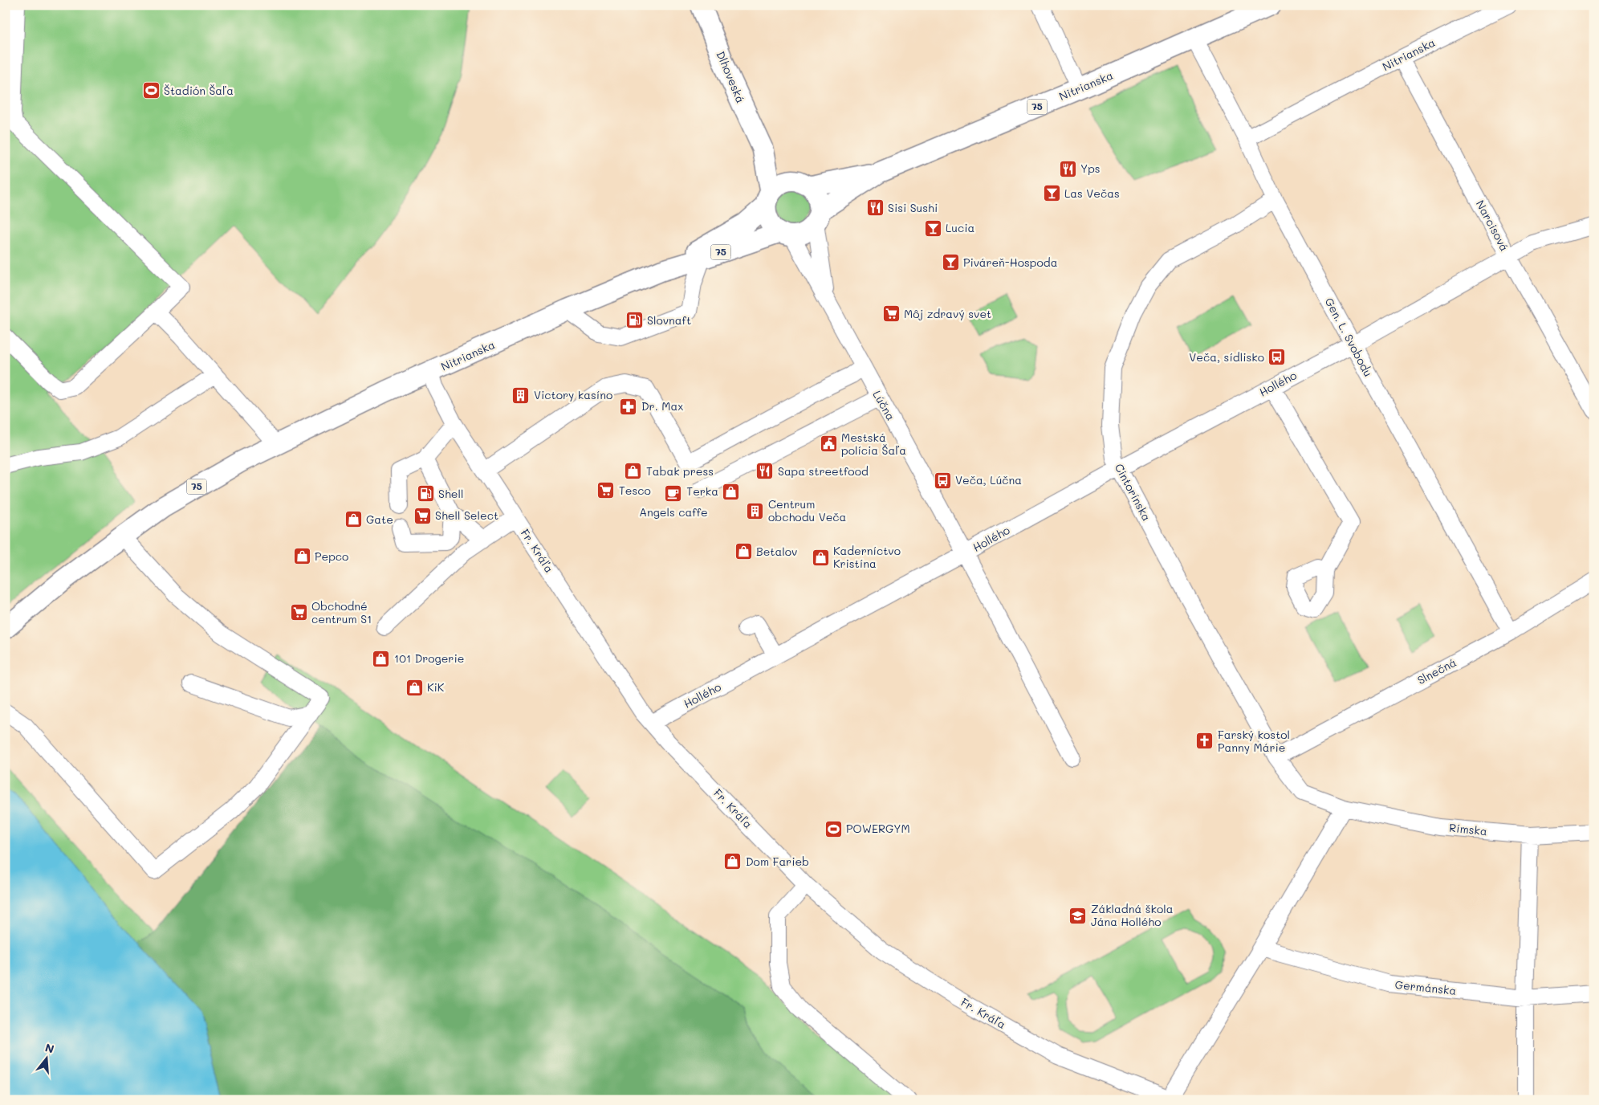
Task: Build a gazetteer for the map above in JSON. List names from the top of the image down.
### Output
{
  "streets": {
    "main road": ["Nitrianska", "Dlhoveská", "75"],
    "street": [
      "Narcisová",
      "Gen. L. Svobodu",
      "Hollého",
      "Lúčna",
      "Cintorínska",
      "Fr. Kráľa",
      "Slnečná",
      "Rímska",
      "Germánska"
    ]
  },
  "crossings": [
    ["Nitrianska", "Dlhoveská"],
    ["Nitrianska", "75"],
    ["Nitrianska", "Narcisová"],
    ["Nitrianska", "Gen. L. Svobodu"],
    ["Nitrianska", "Lúčna"],
    ["Nitrianska", "Fr. Kráľa"],
    ["Dlhoveská", "Lúčna"],
    ["Narcisová", "Hollého"],
    ["Gen. L. Svobodu", "Hollého"],
    ["Gen. L. Svobodu", "Cintorínska"],
    ["Gen. L. Svobodu", "Slnečná"],
    ["Hollého", "Lúčna"],
    ["Hollého", "Cintorínska"],
    ["Hollého", "Fr. Kráľa"],
    ["Cintorínska", "Slnečná"],
    ["Cintorínska", "Rímska"]
  ],
  "places": {
    "sports": ["Štadión Šaľa", "POWERGYM"],
    "restaurant": ["Yps", "Sisi Sushi", "Sapa streetfood"],
    "bar": ["Las Večas", "Lucia", "Piváreň-Hospoda"],
    "supermarket": [
      "Môj zdravý svet",
      "Tesco",
      "Shell Select",
      "Obchodné centrum S1"
    ],
    "fuel station": ["Slovnaft", "Shell"],
    "bus stop": ["Veča, sídlisko", "Veča, Lúčna"],
    "building": ["Victory kasíno", "Centrum obchodu Veča"],
    "pharmacy": ["Dr. Max"],
    "public building": ["Mestská polícia Šaľa"],
    "shop": [
      "Tabak press",
      "Terka",
      "Gate",
      "Betalov",
      "Pepco",
      "Kaderníctvo Kristína",
      "101 Drogerie",
      "KiK",
      "Dom Farieb"
    ],
    "cafe": ["Angels caffe"],
    "church": ["Farský kostol Panny Márie"],
    "school or university": ["Základná škola Jána Hollého"]
  },
  "north": "top"
}
